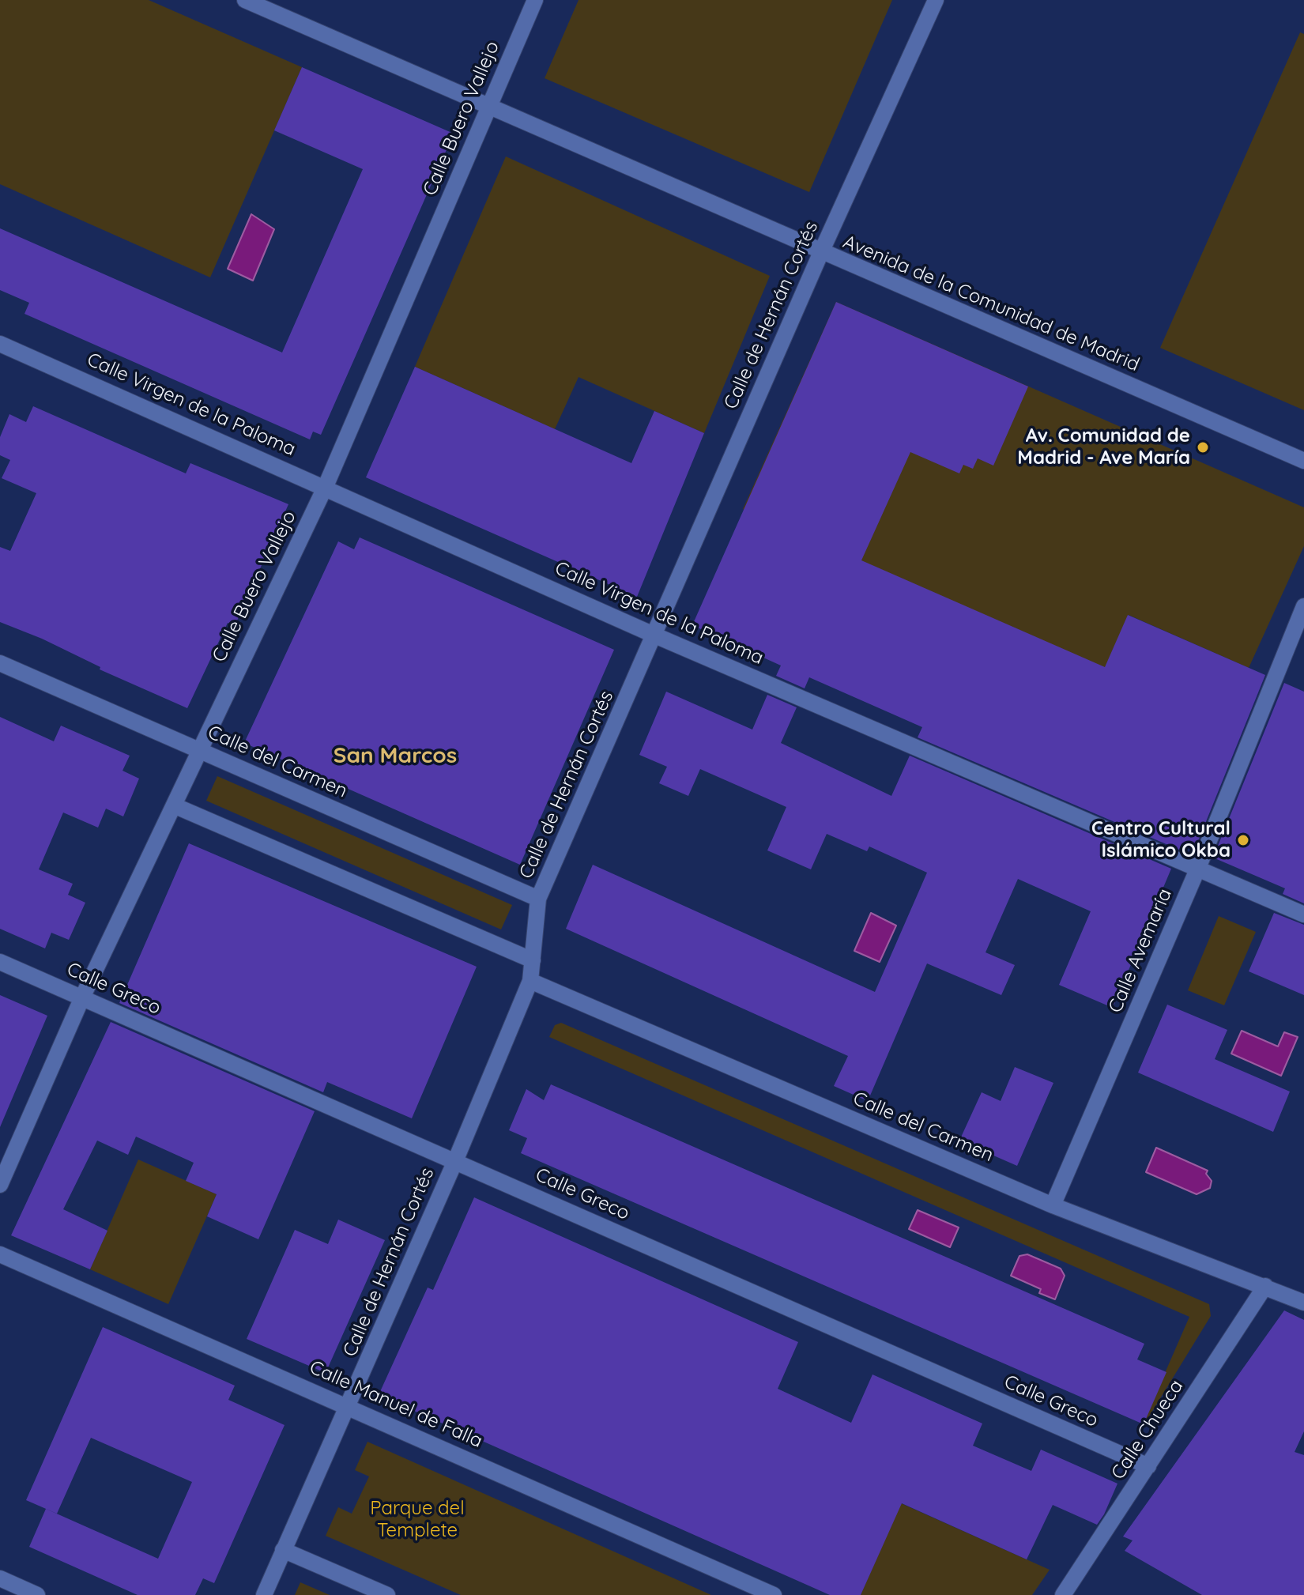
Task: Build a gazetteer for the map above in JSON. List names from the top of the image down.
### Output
{
  "streets": {
    "street": [
      "Calle Buero Vallejo",
      "Avenida de la Comunidad de Madrid",
      "Calle de Hernán Cortés",
      "Calle Virgen de la Paloma",
      "Calle del Carmen",
      "Calle Avemaría",
      "Calle Greco",
      "Calle Manuel de Falla",
      "Calle Chueca"
    ]
  },
  "crossings": [
    ["Calle Buero Vallejo", "Avenida de la Comunidad de Madrid"],
    ["Calle Buero Vallejo", "Calle Virgen de la Paloma"],
    ["Calle Buero Vallejo", "Calle del Carmen"],
    ["Calle Buero Vallejo", "Calle Greco"],
    ["Avenida de la Comunidad de Madrid", "Calle de Hernán Cortés"],
    ["Calle de Hernán Cortés", "Calle Virgen de la Paloma"],
    ["Calle de Hernán Cortés", "Calle del Carmen"],
    ["Calle de Hernán Cortés", "Calle Greco"],
    ["Calle de Hernán Cortés", "Calle Manuel de Falla"],
    ["Calle Virgen de la Paloma", "Calle Avemaría"],
    ["Calle del Carmen", "Calle Avemaría"],
    ["Calle del Carmen", "Calle Chueca"],
    ["Calle Greco", "Calle Chueca"]
  ],
  "districts": ["San Marcos"],
  "parks": ["Parque del Templete"],
  "places": ["Av. Comunidad de Madrid - Ave María", "Centro Cultural Islámico Okba"]
}
